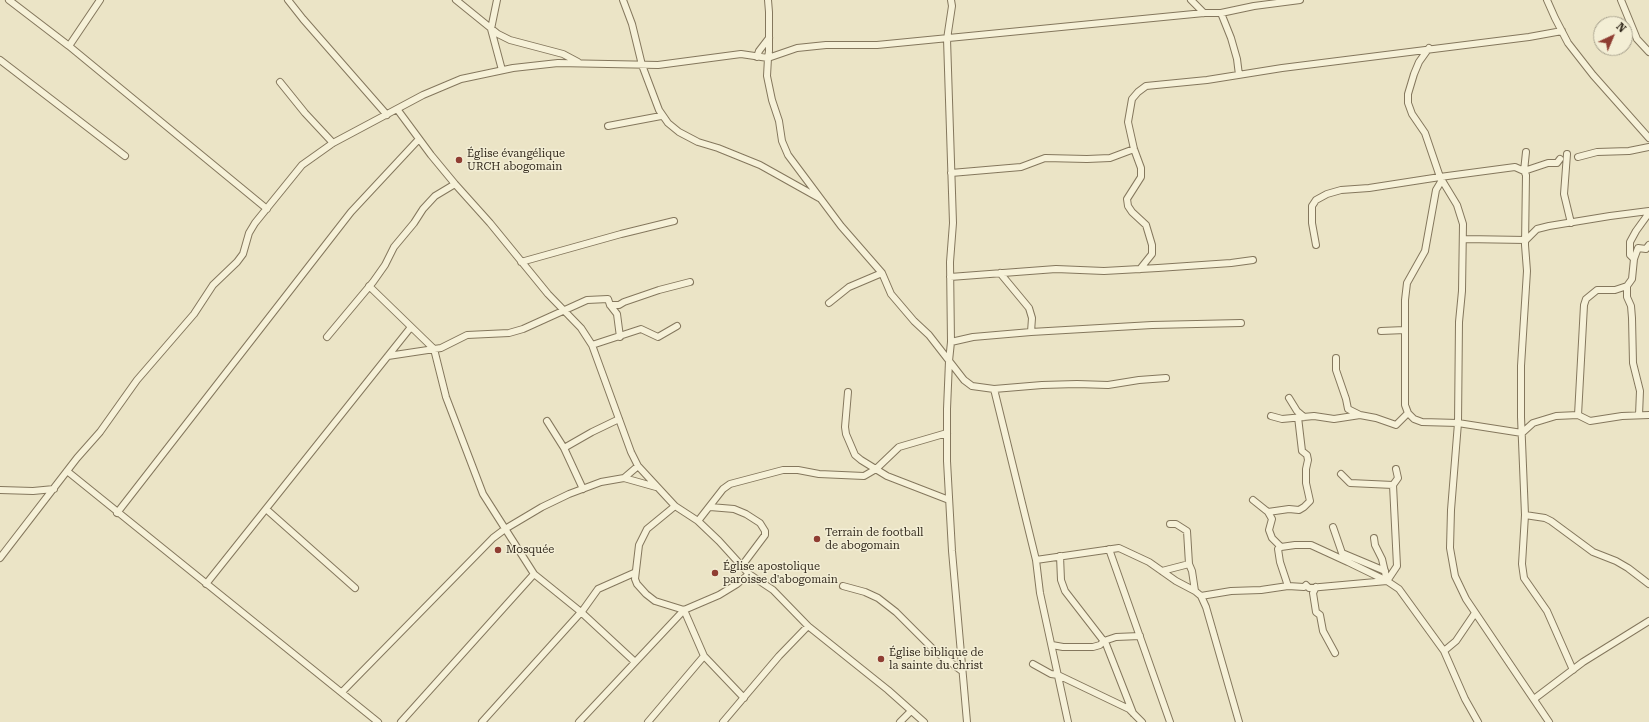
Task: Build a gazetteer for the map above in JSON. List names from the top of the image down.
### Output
{
  "places": [
    "Église évangélique URCH abogomain",
    "Terrain de football de abogomain",
    "Mosquée",
    "Église apostolique paroisse d'abogomain",
    "Église biblique de la sainte du christ"
  ],
  "north": "top right"
}
